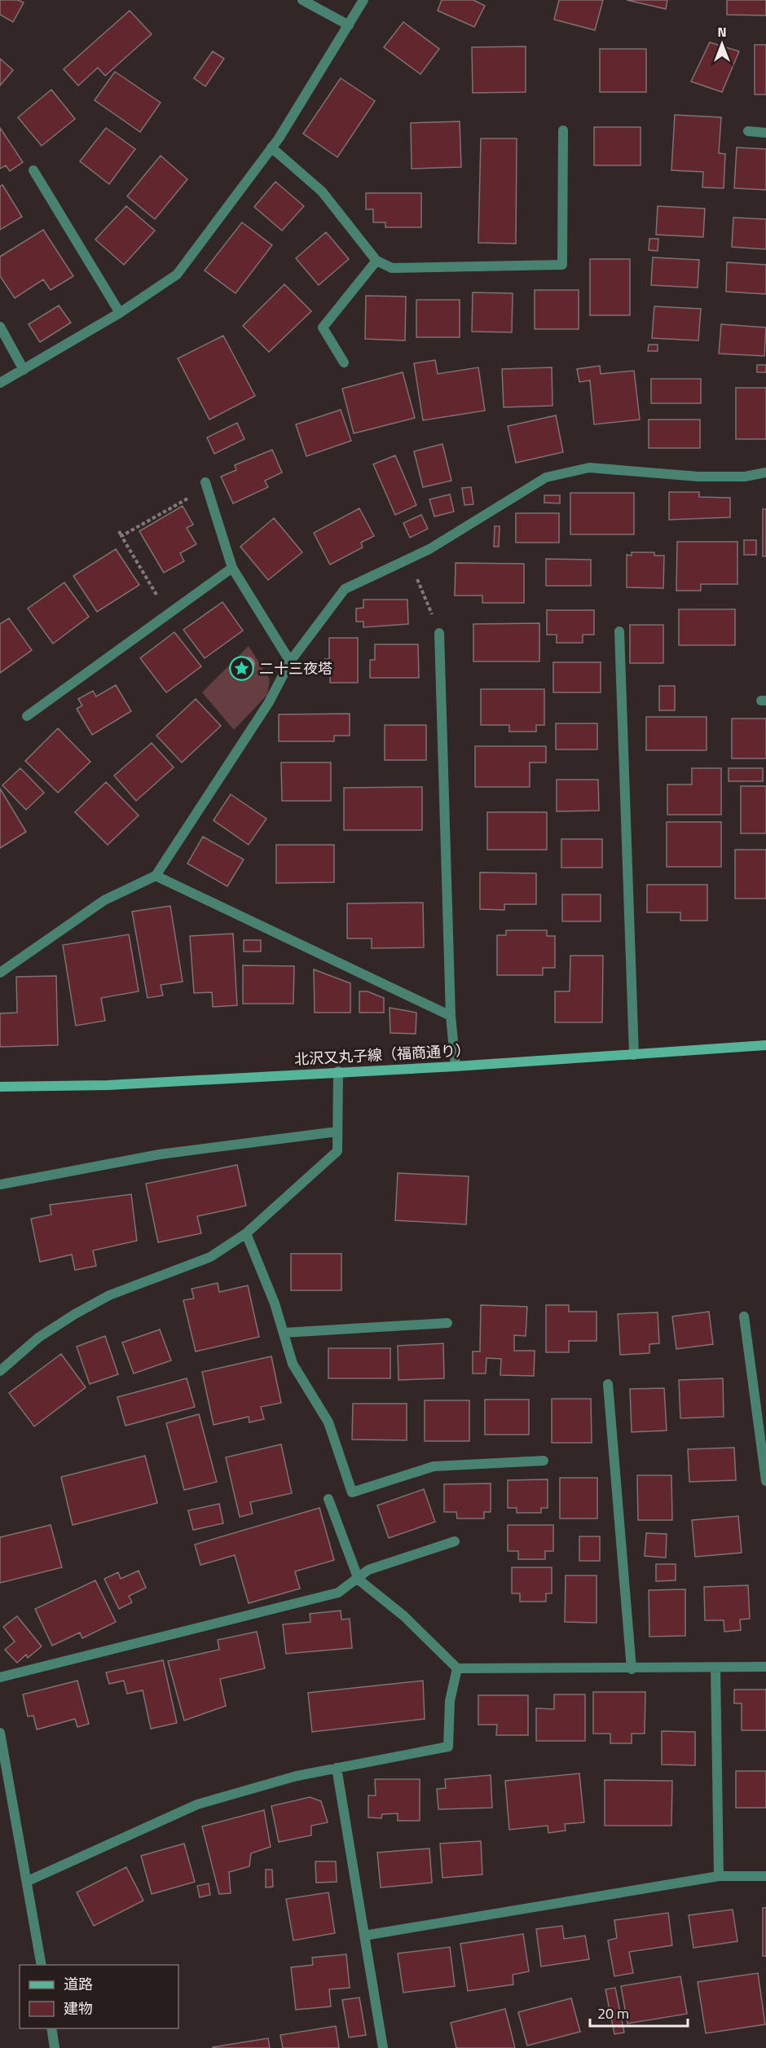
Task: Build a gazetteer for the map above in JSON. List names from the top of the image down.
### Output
{
  "streets": {
    "street": ["北沢又丸子線（福商通り）"]
  },
  "places": {
    "place": ["二十三夜塔"]
  },
  "legend": ["道路", "建物"],
  "scale_bar": "20 m",
  "north": "top"
}
